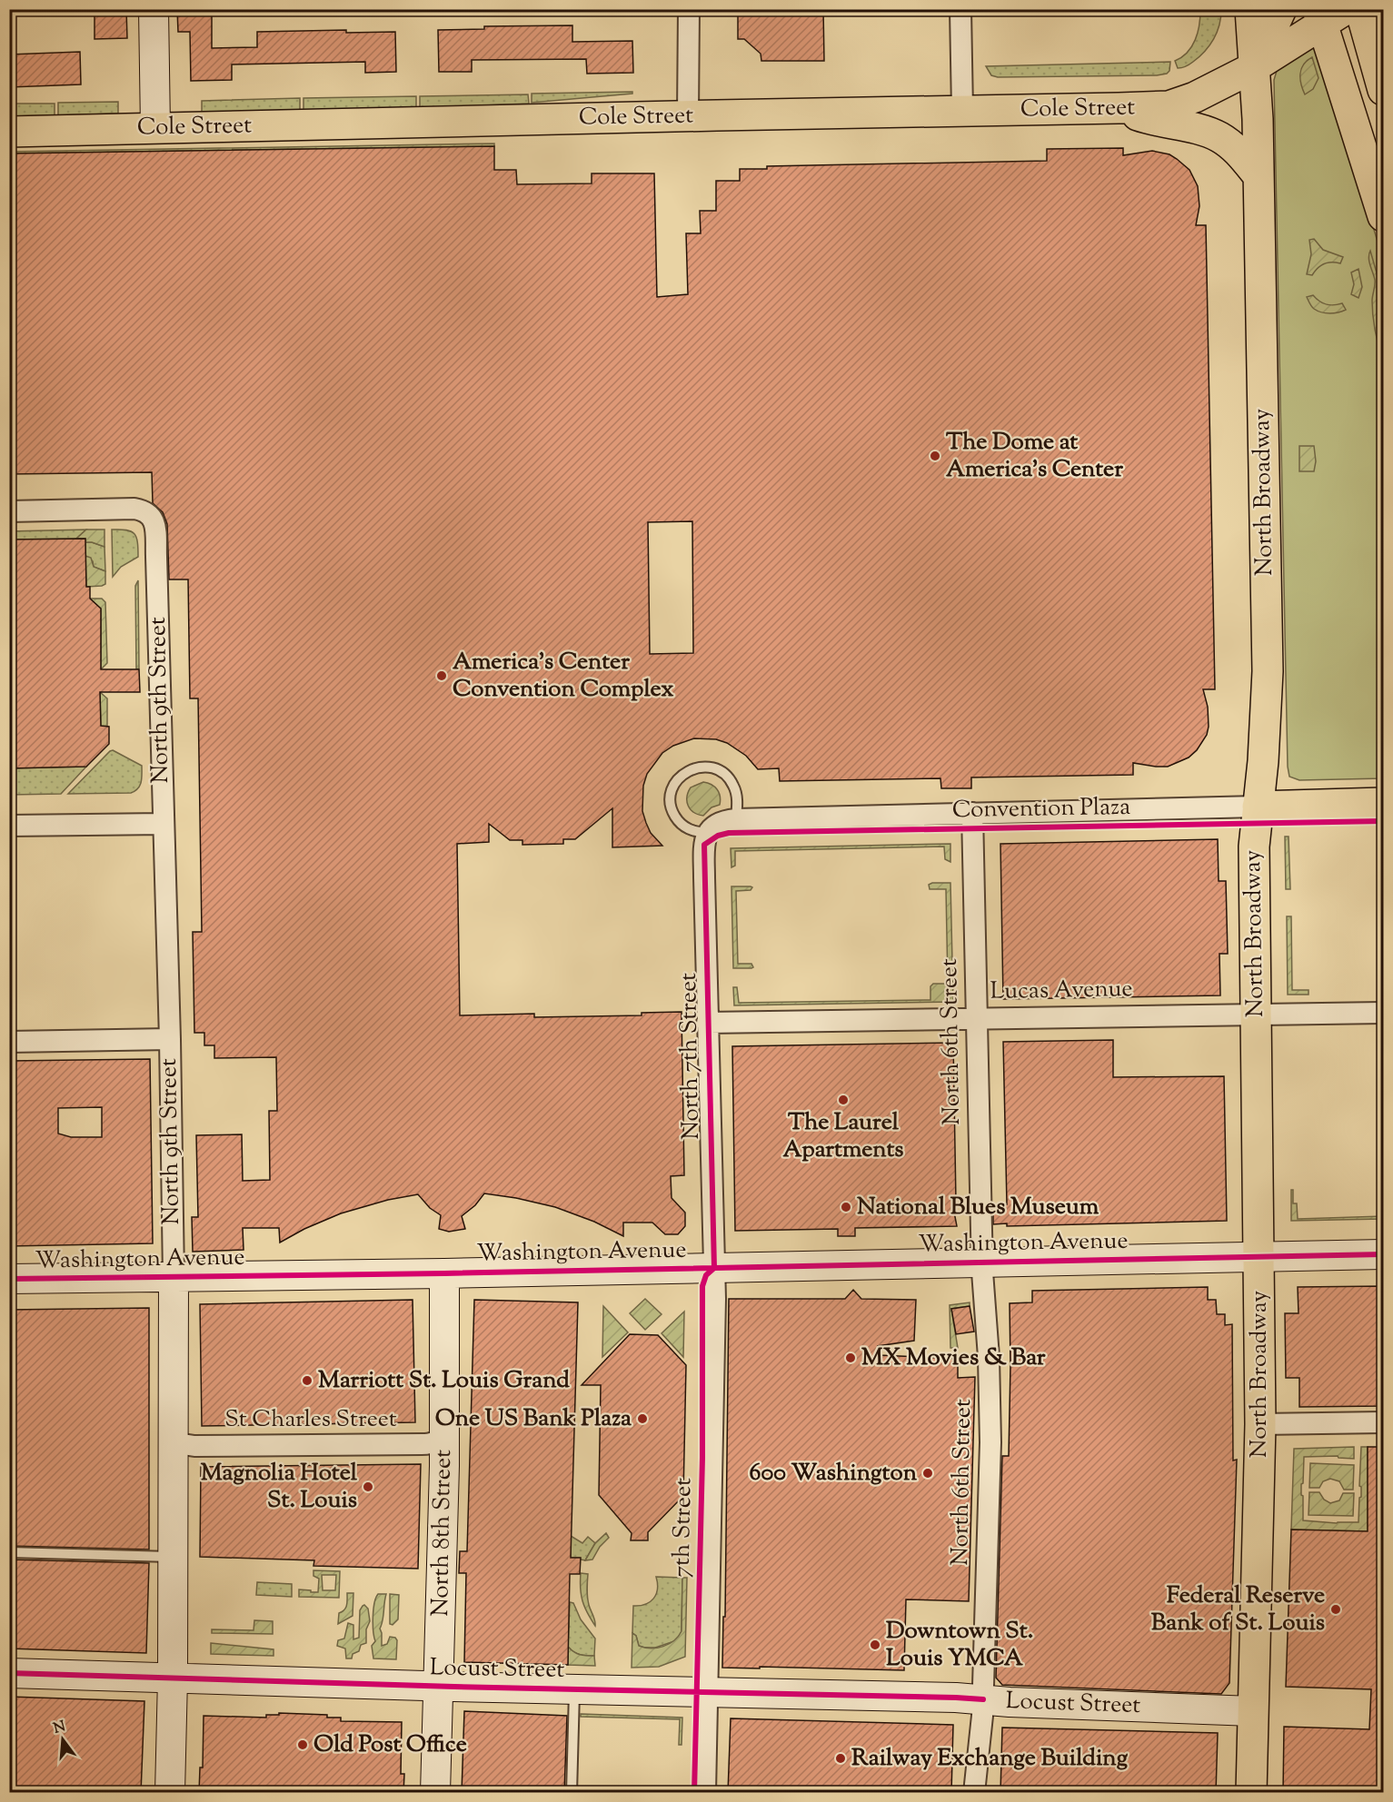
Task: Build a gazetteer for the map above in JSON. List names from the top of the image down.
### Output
{
  "streets": {
    "main road": ["Cole Street", "North Broadway", "Convention Plaza"],
    "street": [
      "North 9th Street",
      "Lucas Avenue",
      "North 6th Street",
      "North 7th Street",
      "Washington Avenue",
      "St Charles Street",
      "North 8th Street",
      "Locust Street"
    ],
    "cycle path": ["7th Street"]
  },
  "crossings": [
    ["Cole Street", "North Broadway"],
    ["North Broadway", "Convention Plaza"],
    ["North Broadway", "Lucas Avenue"],
    ["North Broadway", "Washington Avenue"],
    ["North Broadway", "Locust Street"],
    ["North 9th Street", "Washington Avenue"],
    ["North 9th Street", "St Charles Street"],
    ["North 9th Street", "Locust Street"],
    ["Convention Plaza", "North 6th Street"],
    ["Convention Plaza", "North 7th Street"],
    ["Lucas Avenue", "North 6th Street"],
    ["Lucas Avenue", "North 7th Street"],
    ["North 6th Street", "Washington Avenue"],
    ["North 6th Street", "Locust Street"],
    ["North 7th Street", "Washington Avenue"],
    ["North 7th Street", "Locust Street"],
    ["Washington Avenue", "North 8th Street"],
    ["St Charles Street", "North 8th Street"],
    ["North 8th Street", "Locust Street"]
  ],
  "places": [
    "The Dome at America's Center",
    "America’s Center Convention Complex",
    "The Laurel Apartments",
    "National Blues Museum",
    "MX Movies & Bar",
    "Marriott St. Louis Grand",
    "One US Bank Plaza",
    "600 Washington",
    "Magnolia Hotel St. Louis",
    "Federal Reserve Bank of St. Louis",
    "Downtown St. Louis YMCA",
    "Old Post Office",
    "Railway Exchange Building"
  ],
  "north": "top"
}
